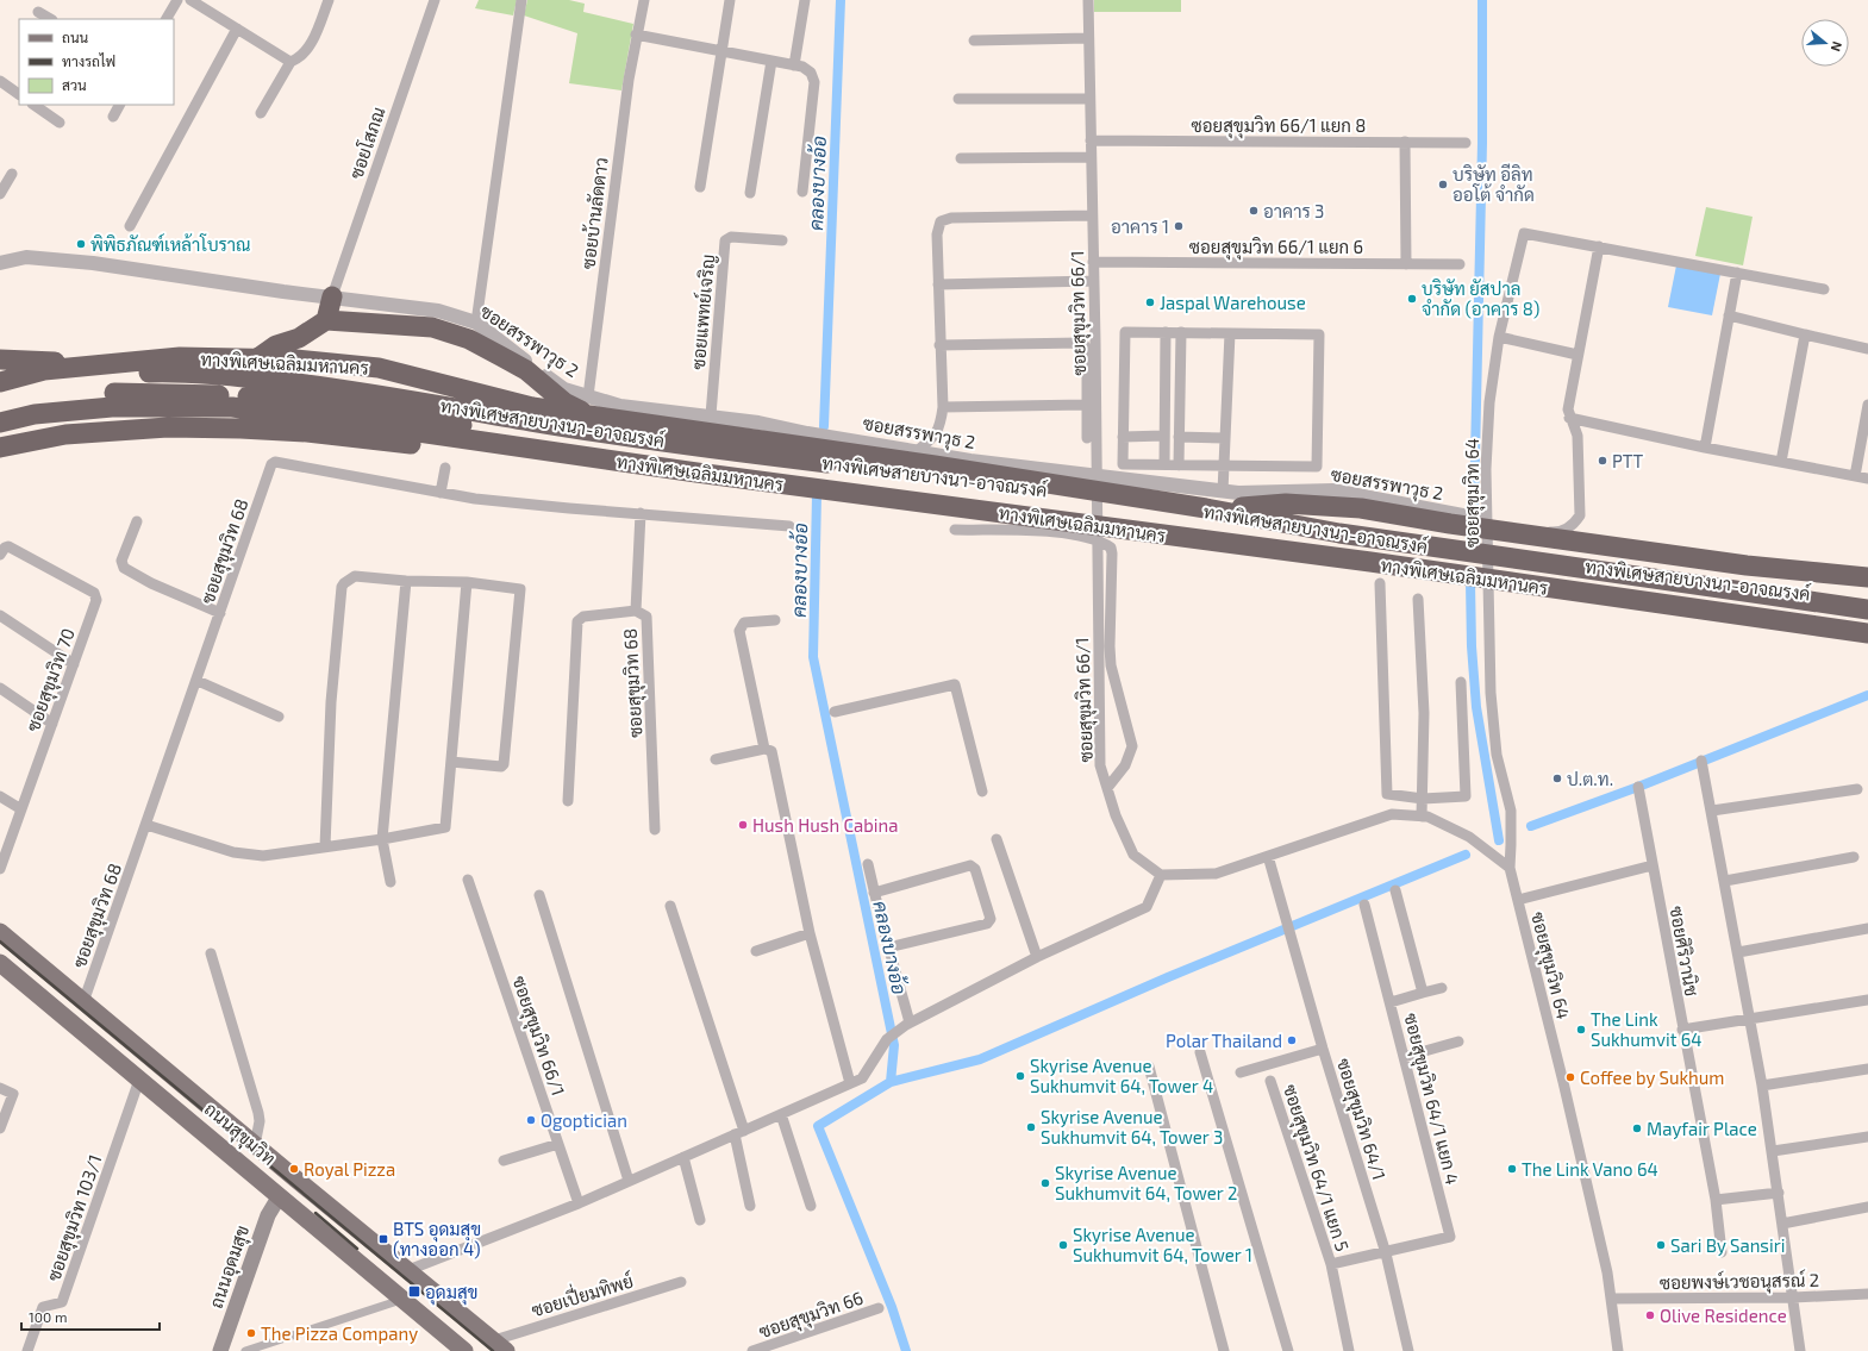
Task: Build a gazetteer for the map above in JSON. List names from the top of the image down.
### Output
{
  "streets": {
    "highway": ["ทางพิเศษเฉลิมมหานคร", "ทางพิเศษสายบางนา-อาจณรงค์"],
    "main road": ["ถนนสุขุมวิท", "ถนนอุดมสุข"],
    "street": [
      "ซอยสุขุมวิท 66/1 แยก 8",
      "ซอยโสภณ",
      "ซอยบ้านลัดดาว",
      "ซอยสุขุมวิท 66/1 แยก 6",
      "ซอยแพทย์เจริญ",
      "ซอยสุขุมวิท 66/1",
      "ซอยสรรพาวุธ 2",
      "ซอยสุขุมวิท 64",
      "ซอยสุขุมวิท 68",
      "ซอยสุขุมวิท 70",
      "ซอยศิริวานิช",
      "ซอยสุขุมวิท 64/1 แยก 4",
      "ซอยสุขุมวิท 64/1",
      "ซอยสุขุมวิท 64/1 แยก 5",
      "ซอยสุขุมวิท 103/1",
      "ซอยพงษ์เวชอนุสรณ์ 2",
      "ซอยเปี่ยมทิพย์",
      "ซอยสุขุมวิท 66"
    ]
  },
  "crossings": [
    ["ซอยสุขุมวิท 66/1 แยก 8", "ซอยสุขุมวิท 66/1"],
    ["ซอยโสภณ", "ซอยสรรพาวุธ 2"],
    ["ซอยบ้านลัดดาว", "ซอยสรรพาวุธ 2"],
    ["ซอยบ้านลัดดาว", "ทางพิเศษเฉลิมมหานคร"],
    ["ซอยสุขุมวิท 66/1 แยก 6", "ซอยสุขุมวิท 66/1"],
    ["ซอยแพทย์เจริญ", "ซอยสรรพาวุธ 2"],
    ["ซอยสรรพาวุธ 2", "ทางพิเศษเฉลิมมหานคร"],
    ["ซอยสรรพาวุธ 2", "ซอยสุขุมวิท 64"],
    ["ซอยสุขุมวิท 64", "ซอยพงษ์เวชอนุสรณ์ 2"],
    ["ซอยสุขุมวิท 68", "ถนนสุขุมวิท"],
    ["ซอยสุขุมวิท 64/1 แยก 4", "ซอยสุขุมวิท 64/1"],
    ["ถนนสุขุมวิท", "ซอยสุขุมวิท 103/1"],
    ["ถนนสุขุมวิท", "ถนนอุดมสุข"],
    ["ถนนสุขุมวิท", "ซอยเปี่ยมทิพย์"]
  ],
  "water": ["คลองบางอ้อ"],
  "places": {
    "other": [
      "บริษัท อีลิท ออโต้ จำกัด",
      "อาคาร 3",
      "อาคาร 1",
      "พิพิธภัณฑ์เหล้าโบราณ",
      "บริษัท ยัสปาล จำกัด (อาคาร 8)",
      "Jaspal Warehouse",
      "PTT",
      "ป.ต.ท.",
      "Hush Hush Cabina",
      "The Link Sukhumvit 64",
      "Polar Thailand",
      "Skyrise Avenue Sukhumvit 64, Tower 4",
      "Coffee by Sukhum",
      "Ogoptician",
      "Skyrise Avenue Sukhumvit 64, Tower 3",
      "Mayfair Place",
      "Royal Pizza",
      "The Link Vano 64",
      "Skyrise Avenue Sukhumvit 64, Tower 2",
      "Skyrise Avenue Sukhumvit 64, Tower 1",
      "Sari By Sansiri",
      "Olive Residence",
      "The Pizza Company"
    ],
    "transit": ["BTS อุดมสุข (ทางออก 4)", "อุดมสุข"]
  },
  "legend": ["ถนน", "ทางรถไฟ", "สวน"],
  "scale_bar": "100 m",
  "north": "right"
}
